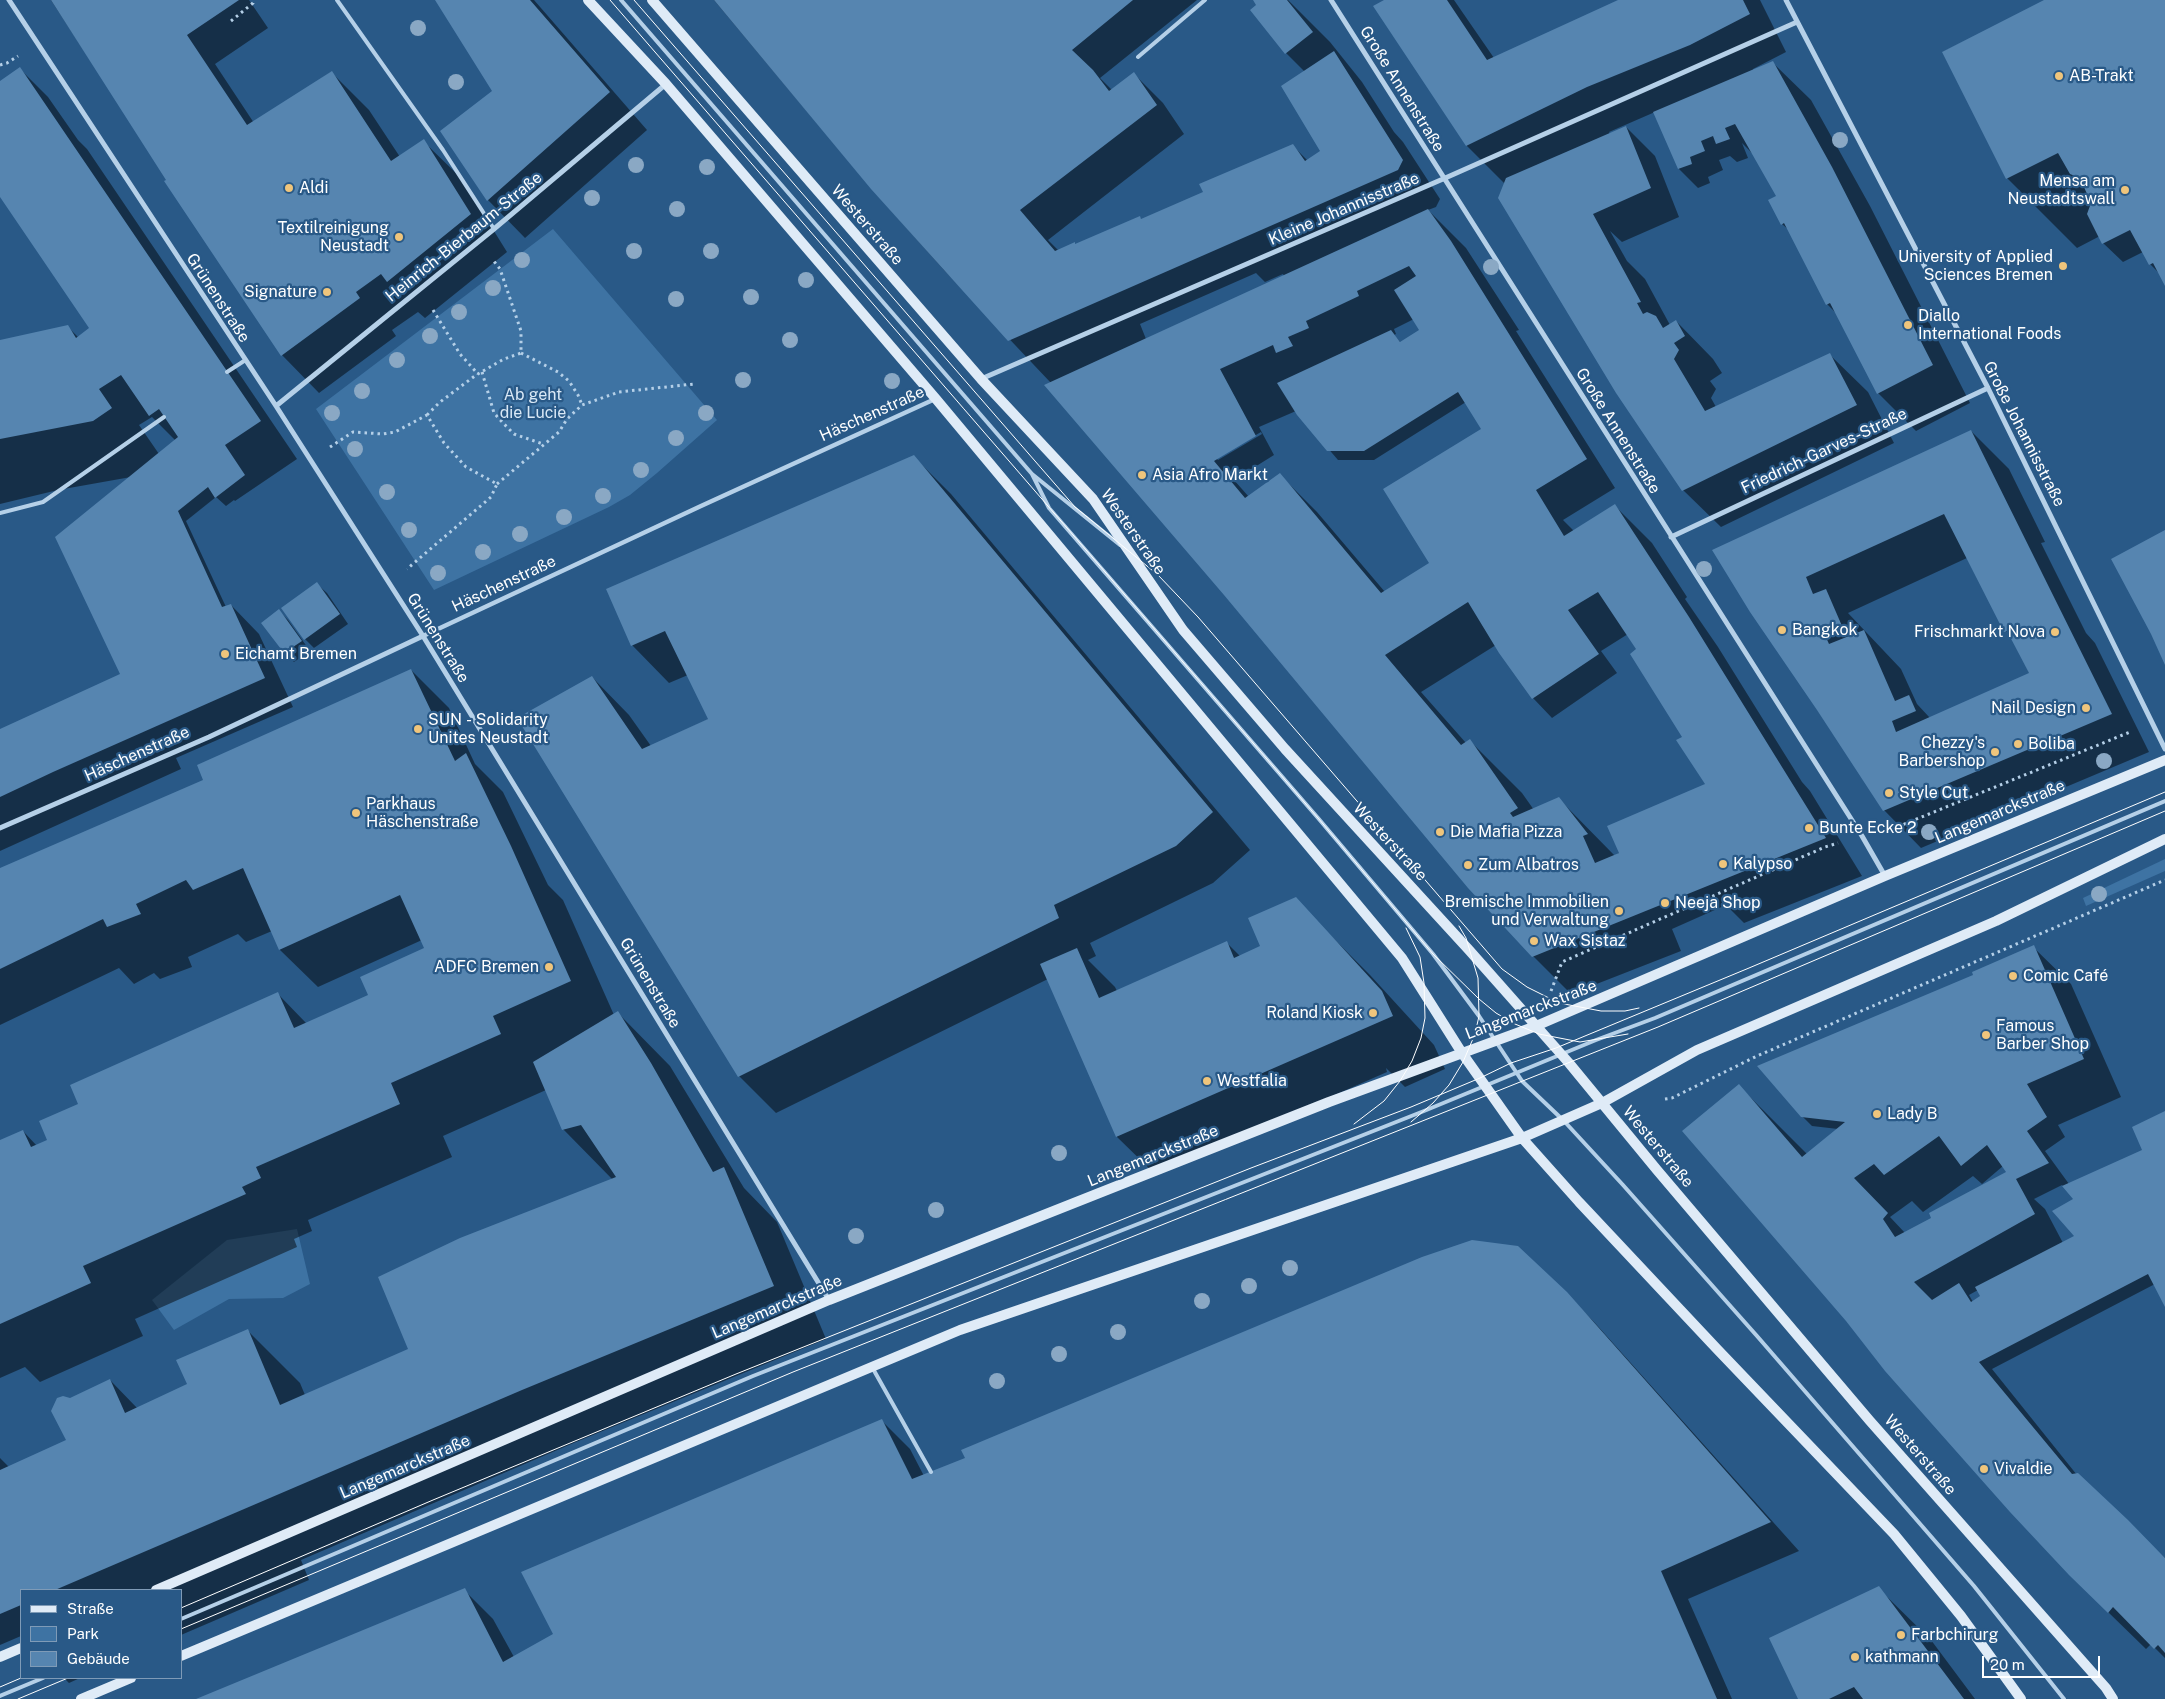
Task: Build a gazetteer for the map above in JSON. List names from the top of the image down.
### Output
{
  "streets": {
    "main road": ["Westerstraße", "Langemarckstraße"],
    "street": [
      "Große Annenstraße",
      "Kleine Johannisstraße",
      "Heinrich-Bierbaum-Straße",
      "Grünenstraße",
      "Häschenstraße",
      "Große Johannisstraße",
      "Friedrich-Garves-Straße"
    ]
  },
  "crossings": [
    ["Große Annenstraße", "Kleine Johannisstraße"],
    ["Große Annenstraße", "Friedrich-Garves-Straße"],
    ["Große Annenstraße", "Langemarckstraße"],
    ["Kleine Johannisstraße", "Westerstraße"],
    ["Kleine Johannisstraße", "Große Johannisstraße"],
    ["Westerstraße", "Langemarckstraße"],
    ["Heinrich-Bierbaum-Straße", "Grünenstraße"],
    ["Grünenstraße", "Häschenstraße"],
    ["Grünenstraße", "Langemarckstraße"],
    ["Große Johannisstraße", "Friedrich-Garves-Straße"]
  ],
  "parks": ["Ab geht die Lucie"],
  "places": [
    "AB-Trakt",
    "Aldi",
    "Mensa am Neustadtswall",
    "Textilreinigung Neustadt",
    "University of Applied Sciences Bremen",
    "Signature",
    "Diallo International Foods",
    "Asia Afro Markt",
    "Bangkok",
    "Frischmarkt Nova",
    "Eichamt Bremen",
    "Nail Design",
    "SUN - Solidarity Unites Neustadt",
    "Boliba",
    "Chezzy's Barbershop",
    "Style Cut",
    "Parkhaus Häschenstraße",
    "Bunte Ecke 2",
    "Die Mafia Pizza",
    "Kalypso",
    "Zum Albatros",
    "Neeja Shop",
    "Bremische Immobilien und Verwaltung",
    "Wax Sistaz",
    "ADFC Bremen",
    "Comic Café",
    "Roland Kiosk",
    "Famous Barber Shop",
    "Westfalia",
    "Lady B",
    "Vivaldie",
    "Farbchirurg",
    "kathmann"
  ],
  "legend": ["Straße", "Park", "Gebäude"],
  "scale_bar": "20 m"
}
